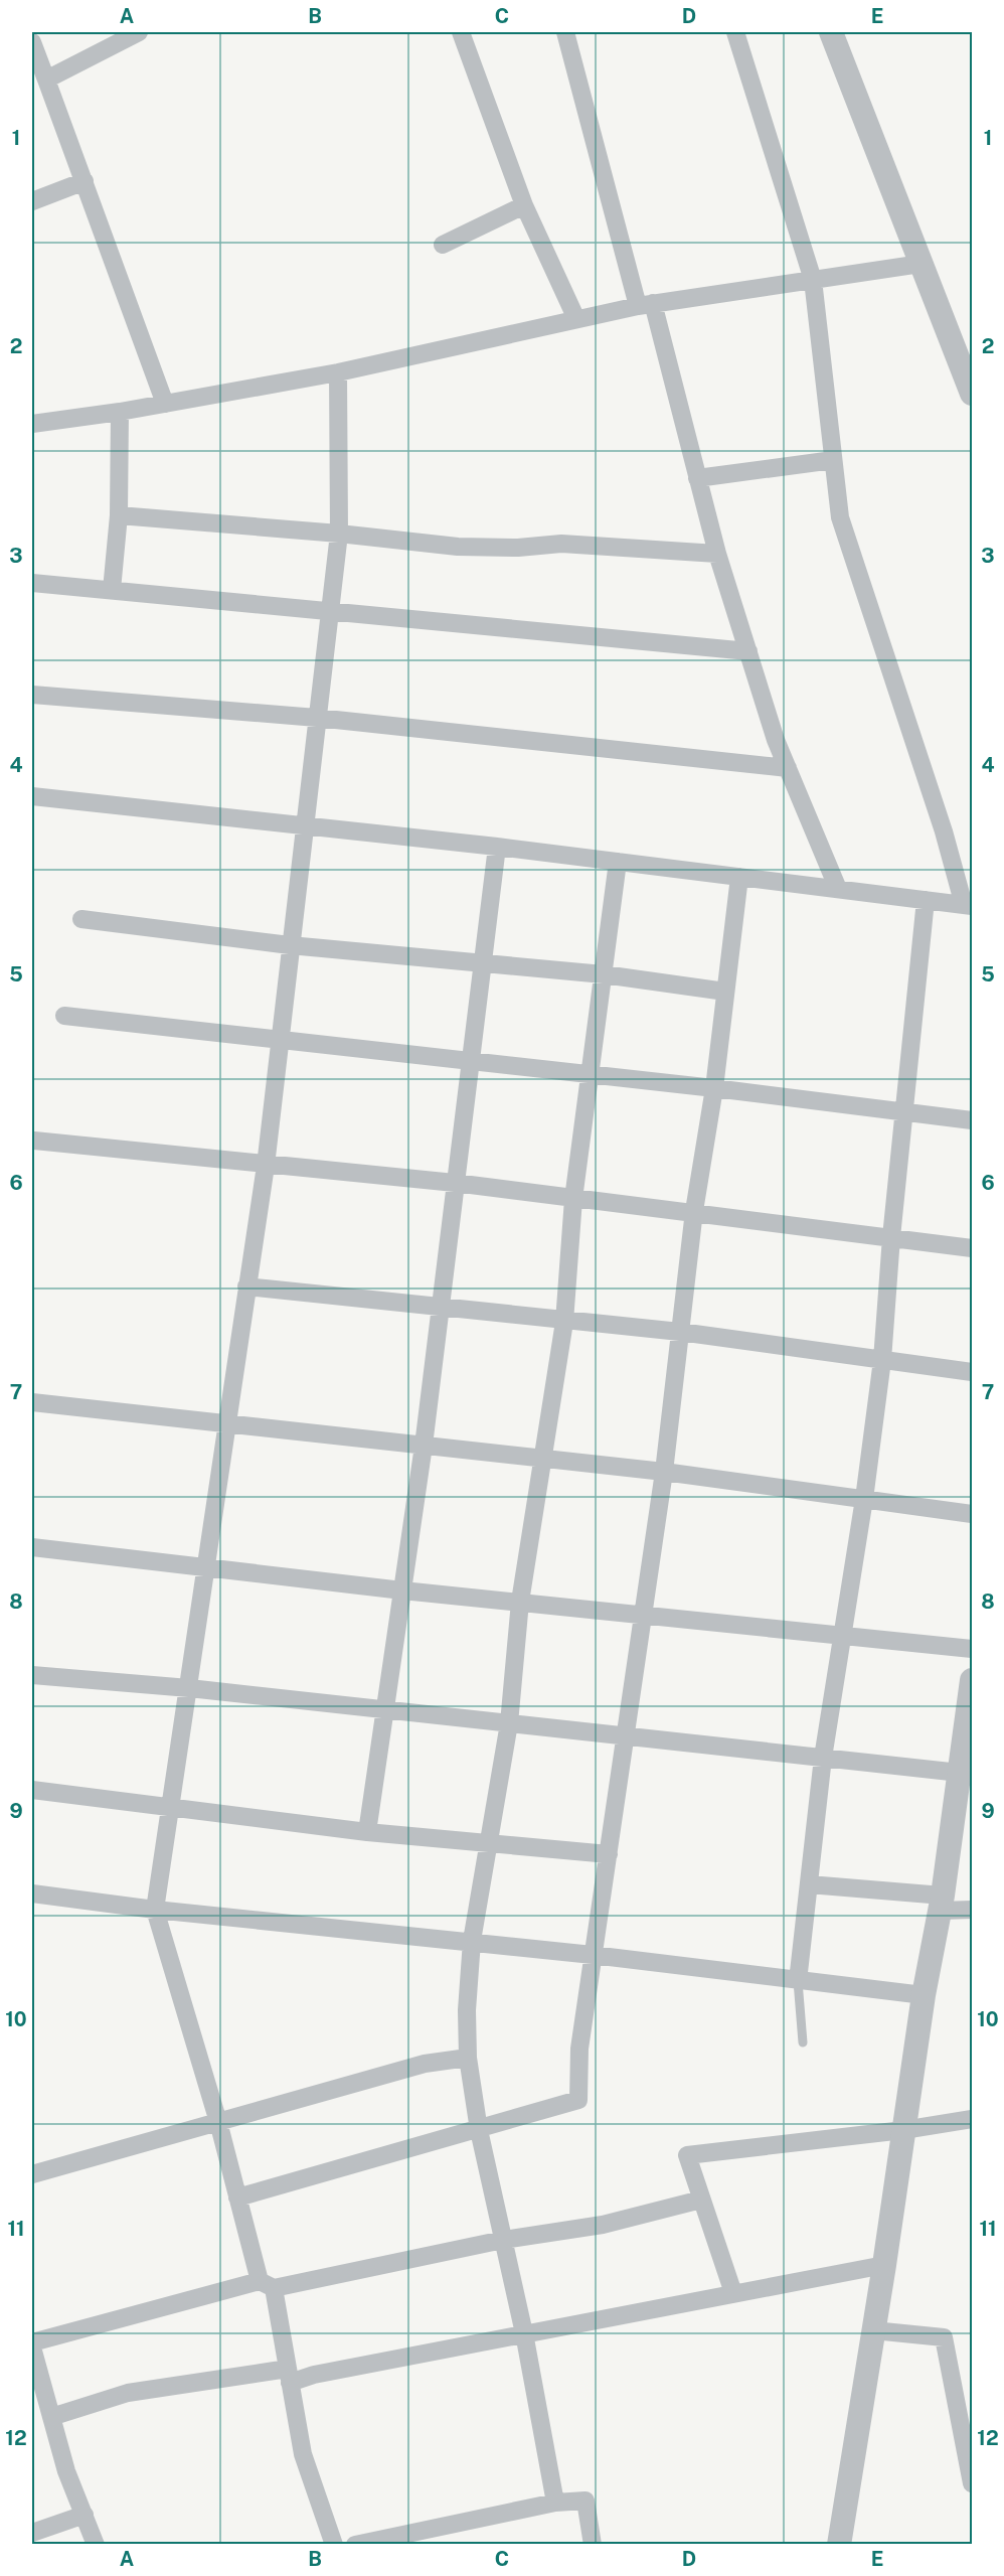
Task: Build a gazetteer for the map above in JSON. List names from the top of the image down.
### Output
{
  "grid": {
    "columns": [
      "A",
      "B",
      "C",
      "D",
      "E"
    ],
    "rows": [
      "1",
      "2",
      "3",
      "4",
      "5",
      "6",
      "7",
      "8",
      "9",
      "10",
      "11",
      "12"
    ]
  }
}
